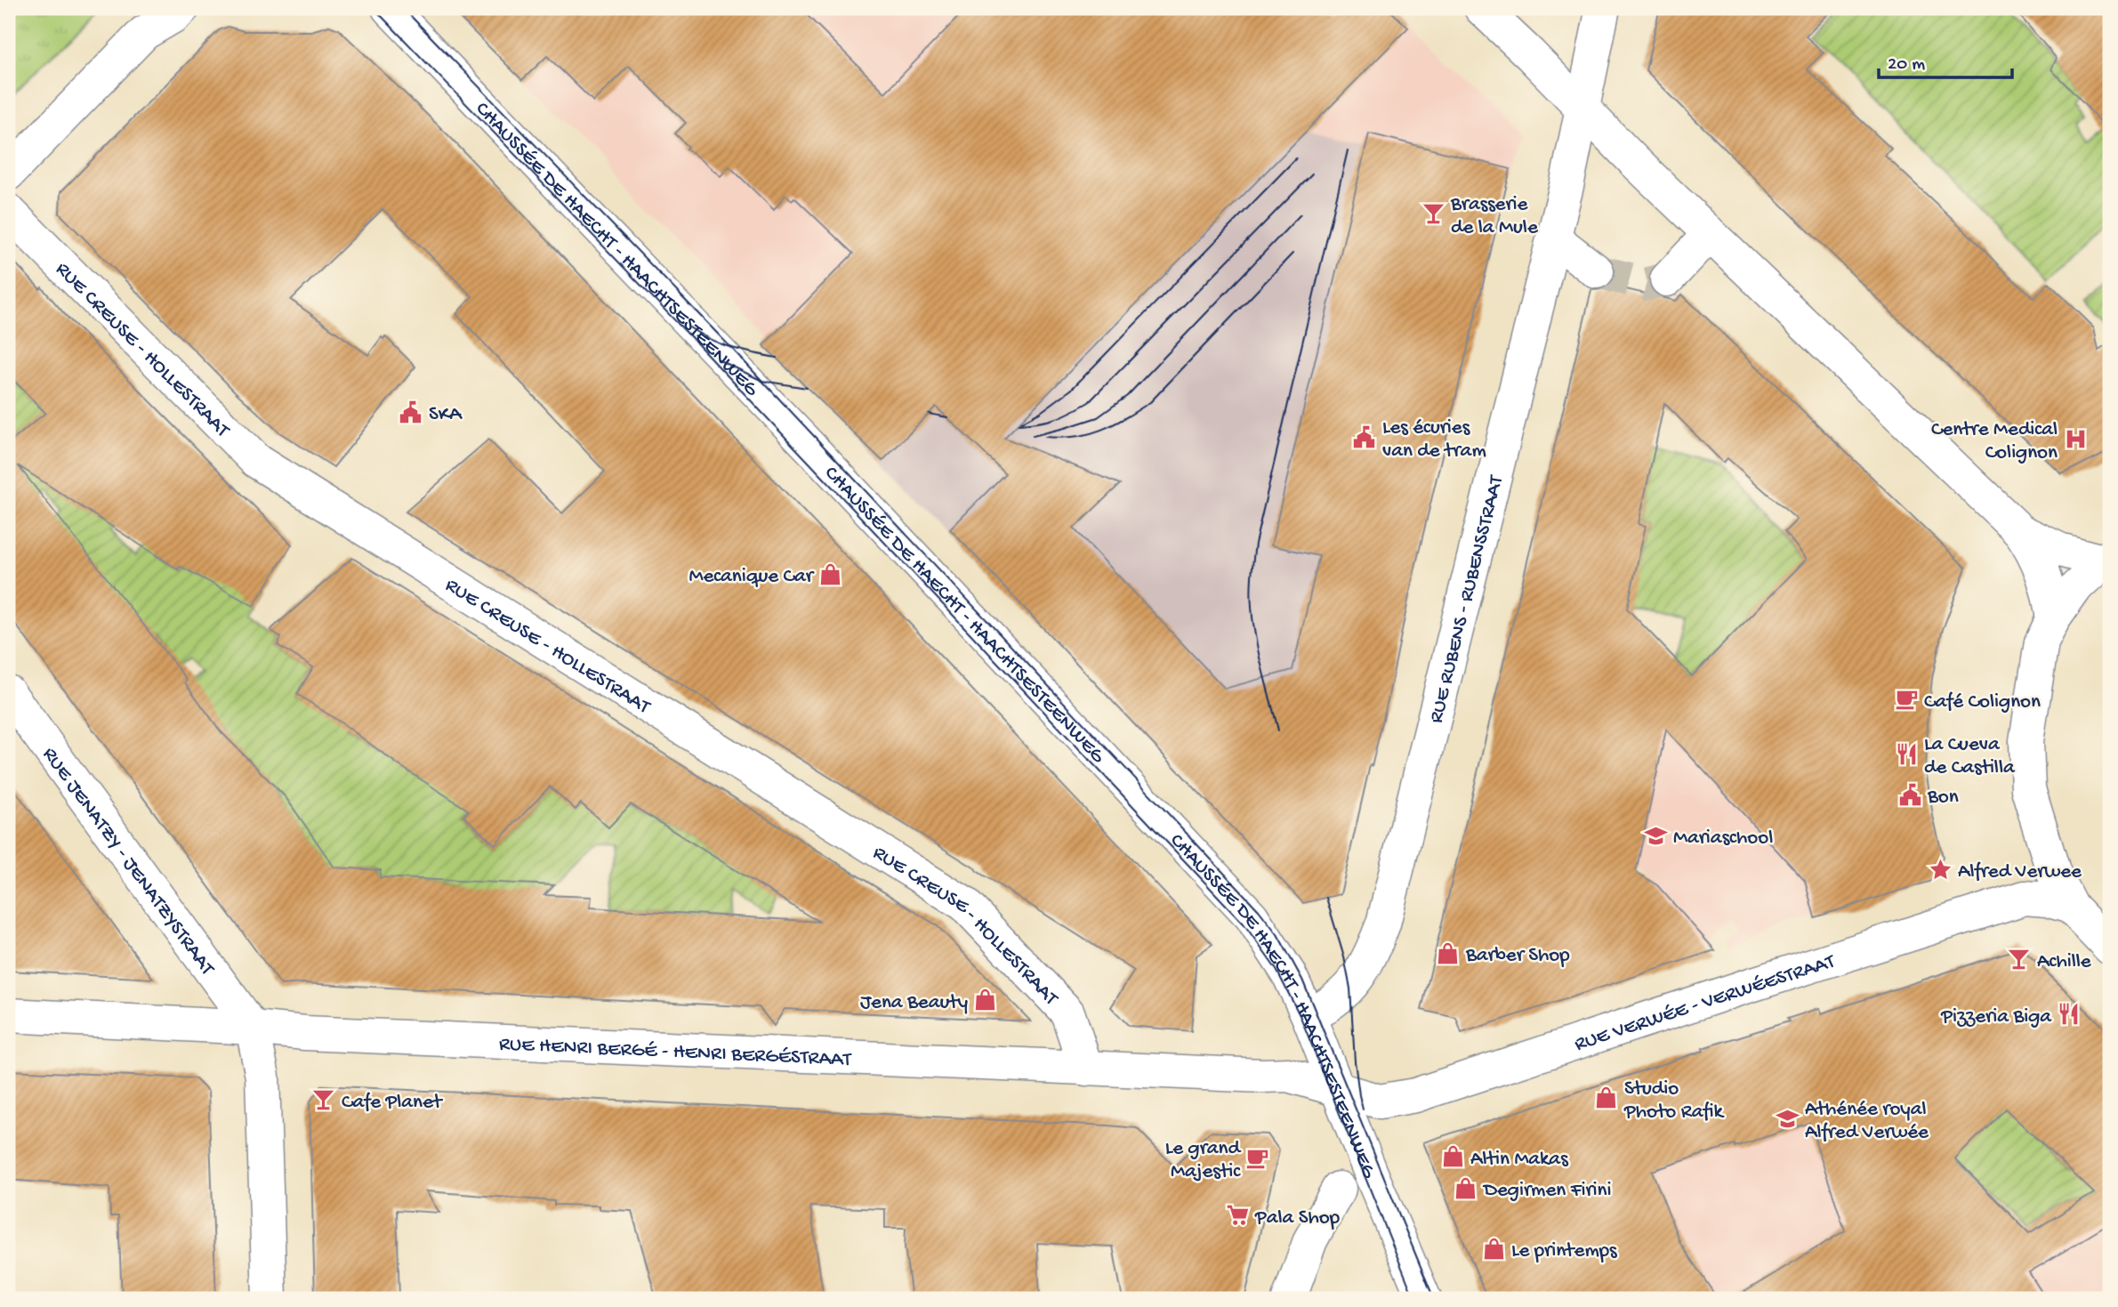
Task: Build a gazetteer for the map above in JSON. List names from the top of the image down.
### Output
{
  "streets": {
    "street": [
      "CHAUSSÉE DE HAECHT - HAACHTSESTEENWEG",
      "RUE CREUSE - HOLLESTRAAT",
      "RUE RUBENS - RUBENSSTRAAT",
      "RUE JENATZY - JENATZYSTRAAT",
      "RUE VERWÉE - VERWÉESTRAAT",
      "RUE HENRI BERGÉ - HENRI BERGÉSTRAAT"
    ]
  },
  "crossings": [
    ["CHAUSSÉE DE HAECHT - HAACHTSESTEENWEG", "RUE RUBENS - RUBENSSTRAAT"],
    ["CHAUSSÉE DE HAECHT - HAACHTSESTEENWEG", "RUE VERWÉE - VERWÉESTRAAT"],
    ["CHAUSSÉE DE HAECHT - HAACHTSESTEENWEG", "RUE HENRI BERGÉ - HENRI BERGÉSTRAAT"],
    ["RUE CREUSE - HOLLESTRAAT", "RUE HENRI BERGÉ - HENRI BERGÉSTRAAT"],
    ["RUE JENATZY - JENATZYSTRAAT", "RUE HENRI BERGÉ - HENRI BERGÉSTRAAT"],
    ["RUE VERWÉE - VERWÉESTRAAT", "RUE HENRI BERGÉ - HENRI BERGÉSTRAAT"]
  ],
  "places": {
    "bar": ["Brasserie de la Mule", "Achille", "Cafe Planet"],
    "public building": ["SKA", "Les écuries van de tram", "Bon"],
    "hospital": ["Centre Medical Colignon"],
    "shop": [
      "Mecanique Car",
      "Barber Shop",
      "Jena Beauty",
      "Studio Photo Rafik",
      "Altin Makas",
      "Degirmen Firini",
      "Le printemps"
    ],
    "cafe": ["Café Colignon", "Le grand Majestic"],
    "restaurant": ["La Cueva de Castilla", "Pizzeria Biga"],
    "school or university": ["Mariaschool", "Athénée royal Alfred Verwée"],
    "place": ["Alfred Verwee"],
    "supermarket": ["Pala Shop"]
  },
  "scale_bar": "20 m"
}
